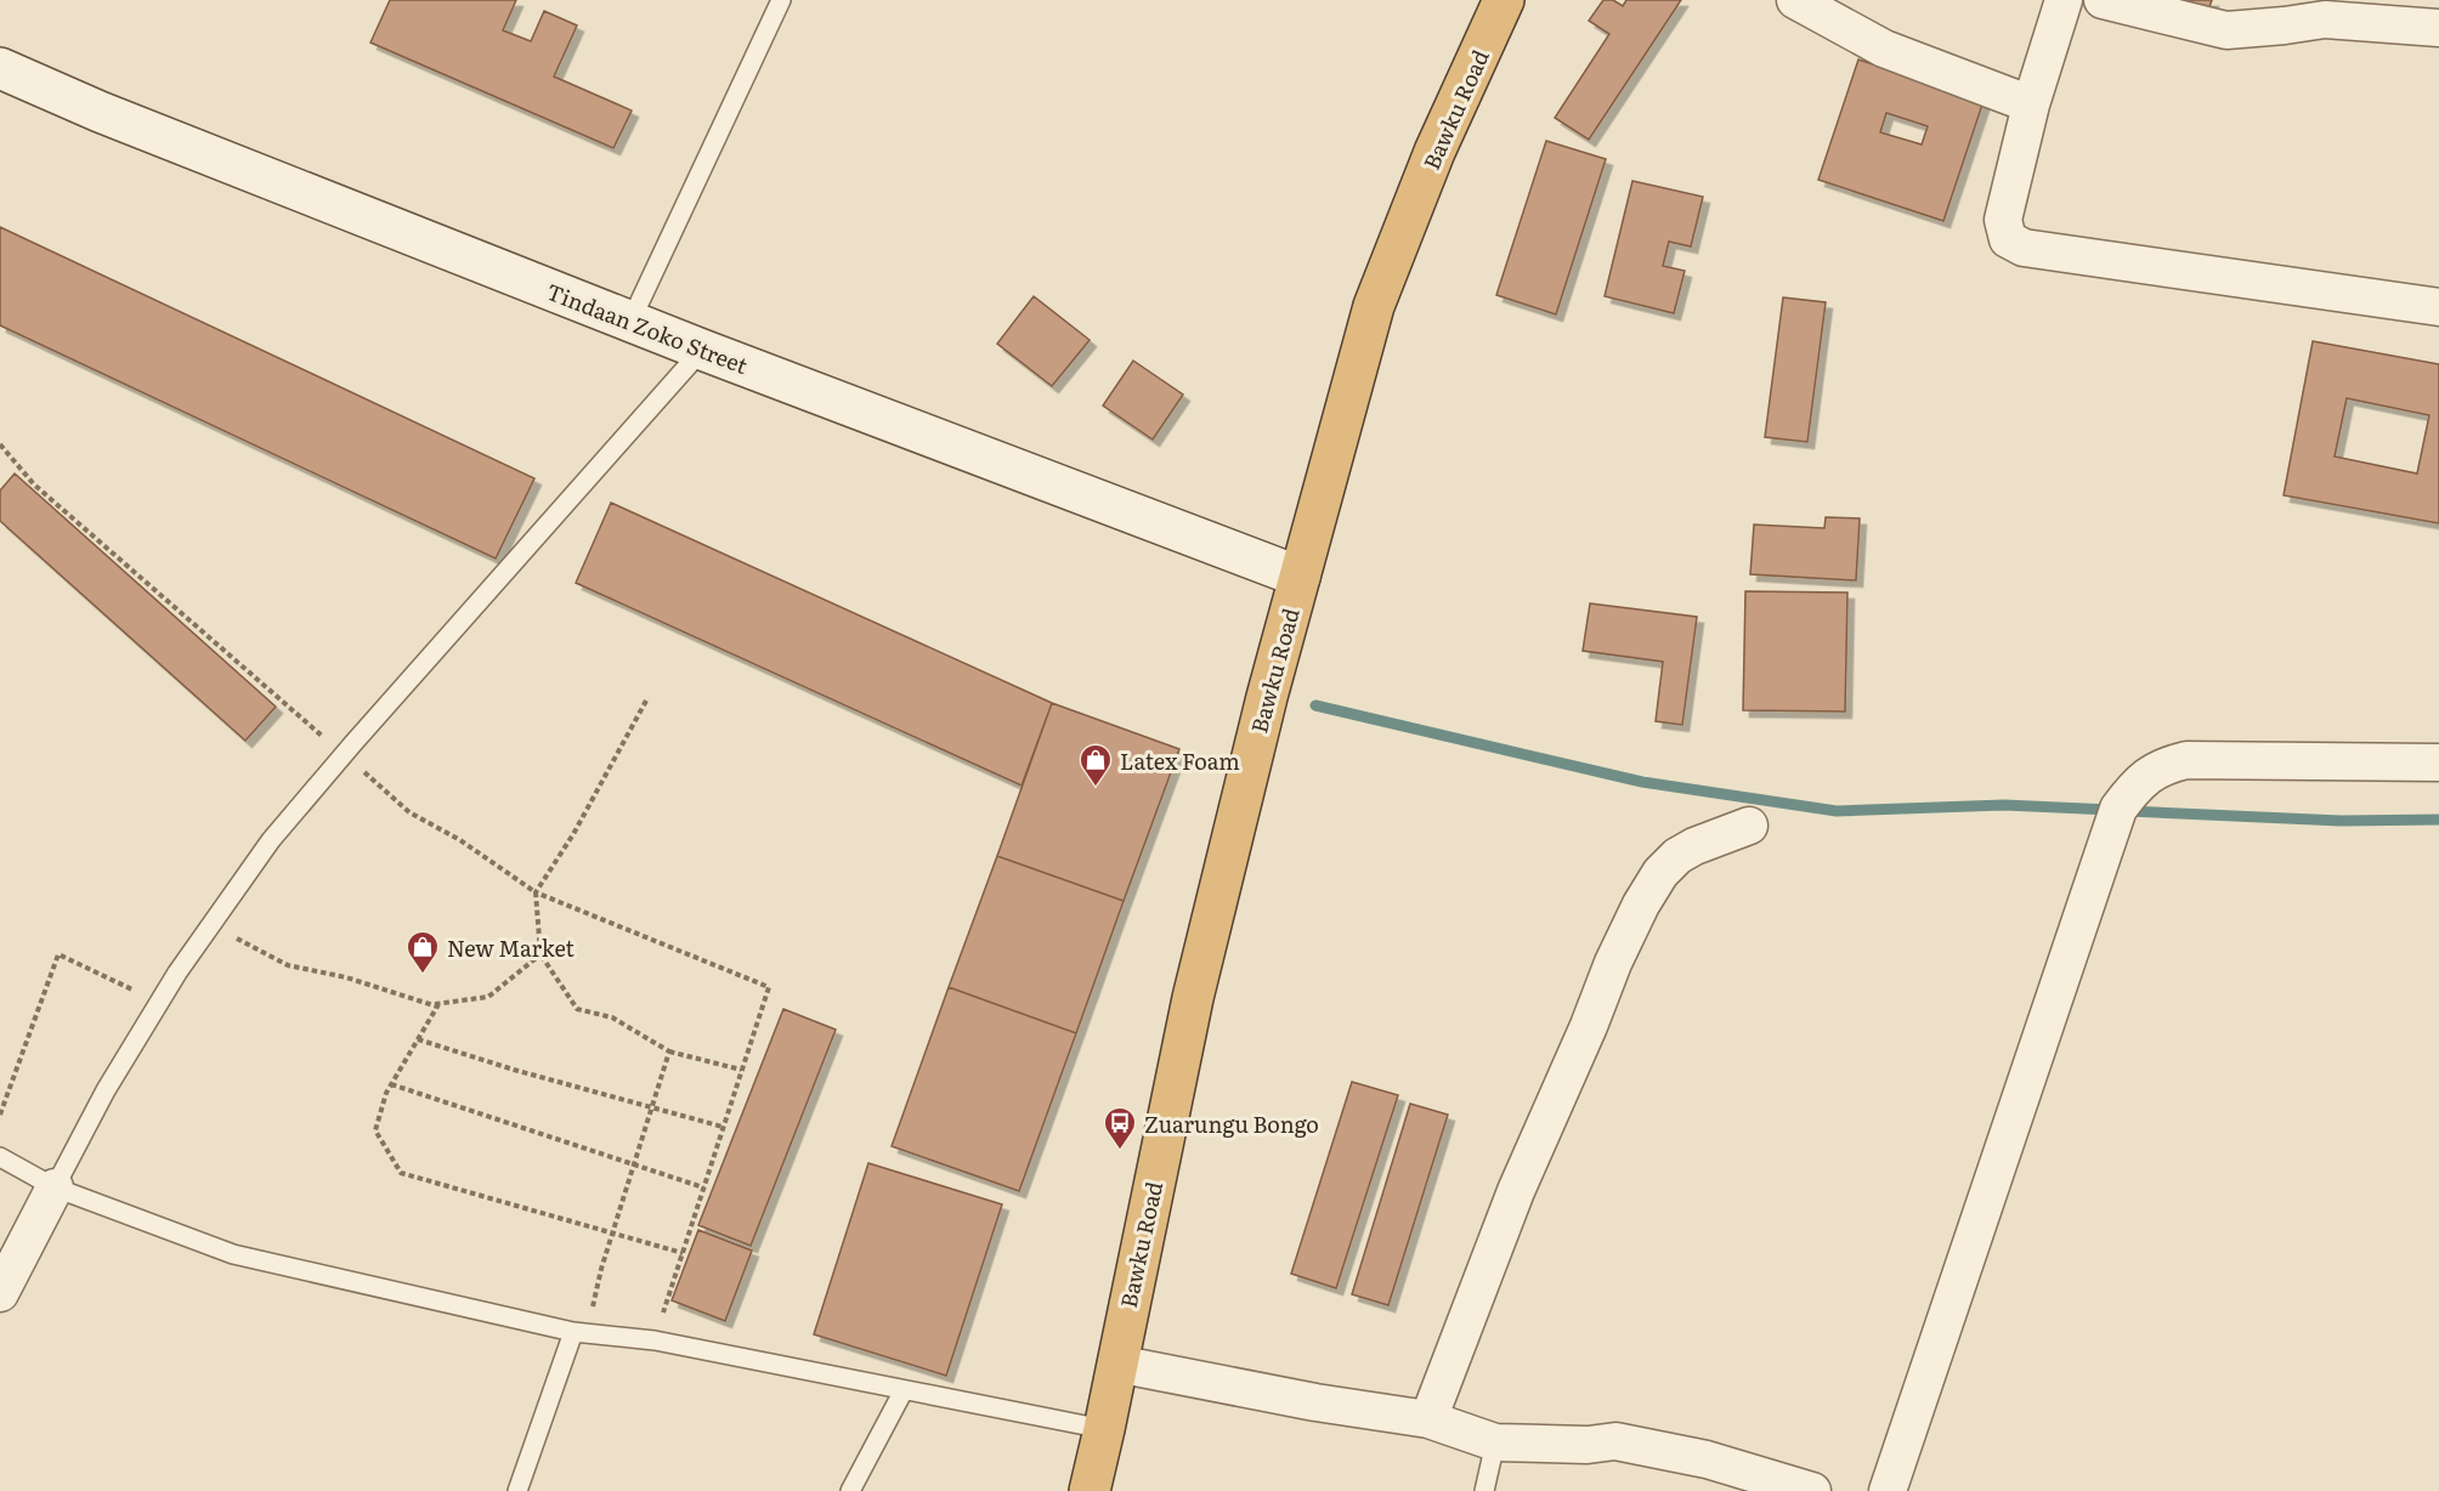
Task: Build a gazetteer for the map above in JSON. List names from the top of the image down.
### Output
{
  "streets": {
    "highway": ["Bawku Road"],
    "main road": ["Tindaan Zoko Street"]
  },
  "crossings": [
    ["Bawku Road", "Tindaan Zoko Street"]
  ],
  "places": {
    "shop": ["Latex Foam", "New Market"],
    "bus stop": ["Zuarungu Bongo"]
  }
}
